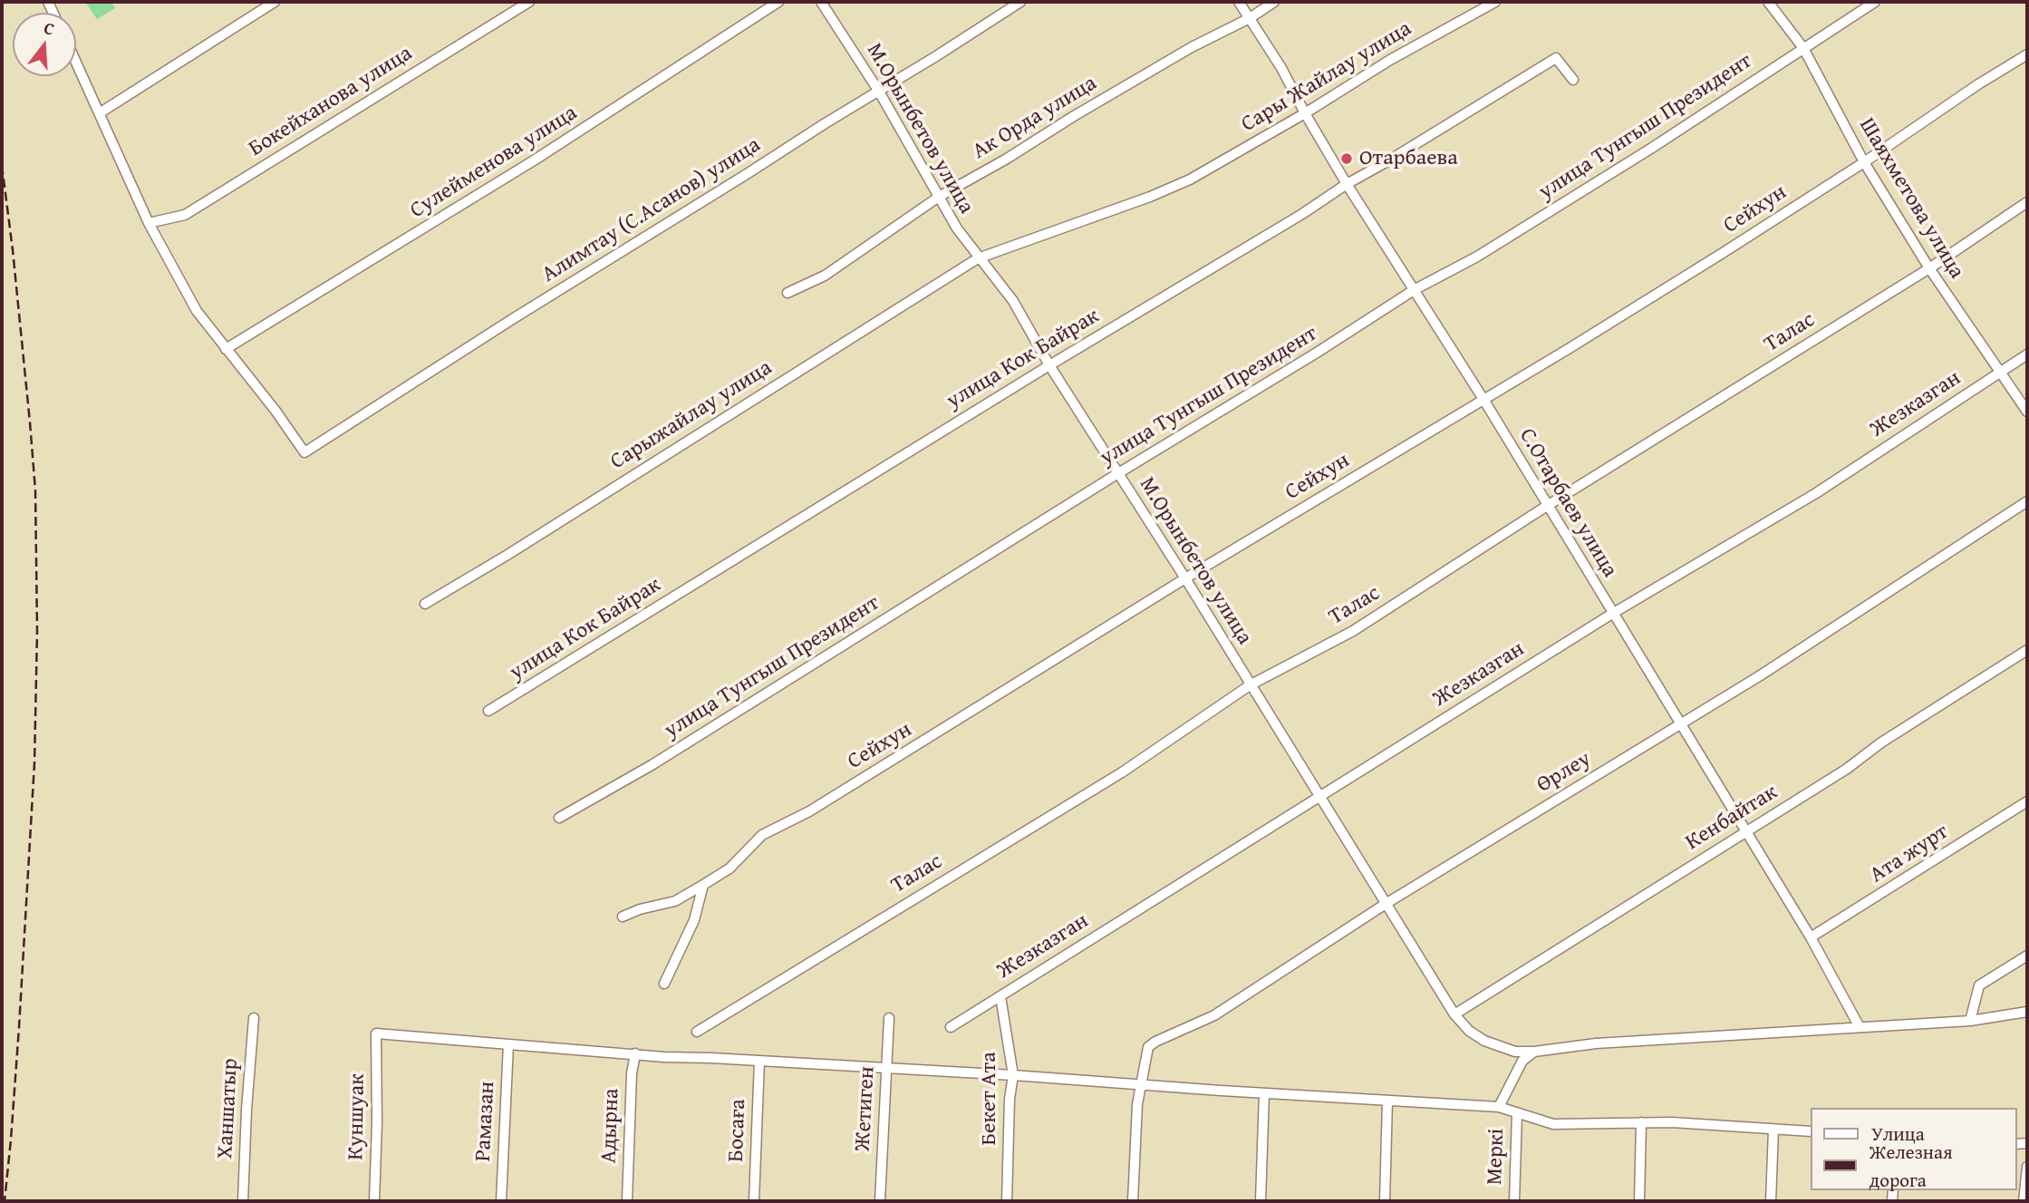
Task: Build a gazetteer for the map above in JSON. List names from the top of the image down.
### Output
{
  "streets": {
    "street": [
      "Сары Жайлау улица",
      "Бокейханова улица",
      "Ак Орда улица",
      "улица Тунгыш Президент",
      "М.Орынбетов улица",
      "Сулейменова улица",
      "Шаяхметова улица",
      "Сейхун",
      "Алимтау (С.Асанов) улица",
      "Талас",
      "улица Кок Байрак",
      "Жезказган",
      "Сарыжайлау улица",
      "С.Отарбаев улица",
      "Өрлеу",
      "Кенбайтак",
      "Ата журт",
      "Бекет Ата",
      "Ханшатыр",
      "Жетиген",
      "Куншуак",
      "Рамазан",
      "Адырна",
      "Босаға",
      "Меркі"
    ]
  },
  "crossings": [
    ["Сары Жайлау улица", "М.Орынбетов улица"],
    ["Сары Жайлау улица", "Сарыжайлау улица"],
    ["Сары Жайлау улица", "С.Отарбаев улица"],
    ["Ак Орда улица", "М.Орынбетов улица"],
    ["Ак Орда улица", "С.Отарбаев улица"],
    ["улица Тунгыш Президент", "М.Орынбетов улица"],
    ["улица Тунгыш Президент", "Шаяхметова улица"],
    ["улица Тунгыш Президент", "С.Отарбаев улица"],
    ["М.Орынбетов улица", "Сейхун"],
    ["М.Орынбетов улица", "Алимтау (С.Асанов) улица"],
    ["М.Орынбетов улица", "Талас"],
    ["М.Орынбетов улица", "улица Кок Байрак"],
    ["М.Орынбетов улица", "Жезказган"],
    ["М.Орынбетов улица", "Сарыжайлау улица"],
    ["М.Орынбетов улица", "С.Отарбаев улица"],
    ["М.Орынбетов улица", "Өрлеу"],
    ["М.Орынбетов улица", "Кенбайтак"],
    ["Сулейменова улица", "Алимтау (С.Асанов) улица"],
    ["Шаяхметова улица", "Сейхун"],
    ["Шаяхметова улица", "Талас"],
    ["Шаяхметова улица", "Жезказган"],
    ["Сейхун", "С.Отарбаев улица"],
    ["Талас", "С.Отарбаев улица"],
    ["улица Кок Байрак", "С.Отарбаев улица"],
    ["Жезказган", "С.Отарбаев улица"],
    ["Жезказган", "Бекет Ата"],
    ["С.Отарбаев улица", "Өрлеу"],
    ["С.Отарбаев улица", "Кенбайтак"],
    ["С.Отарбаев улица", "Ата журт"],
    ["Куншуак", "Рамазан"]
  ],
  "places": ["Отарбаева"],
  "legend": ["Улица", "Железная дорога"],
  "north": "top"
}
